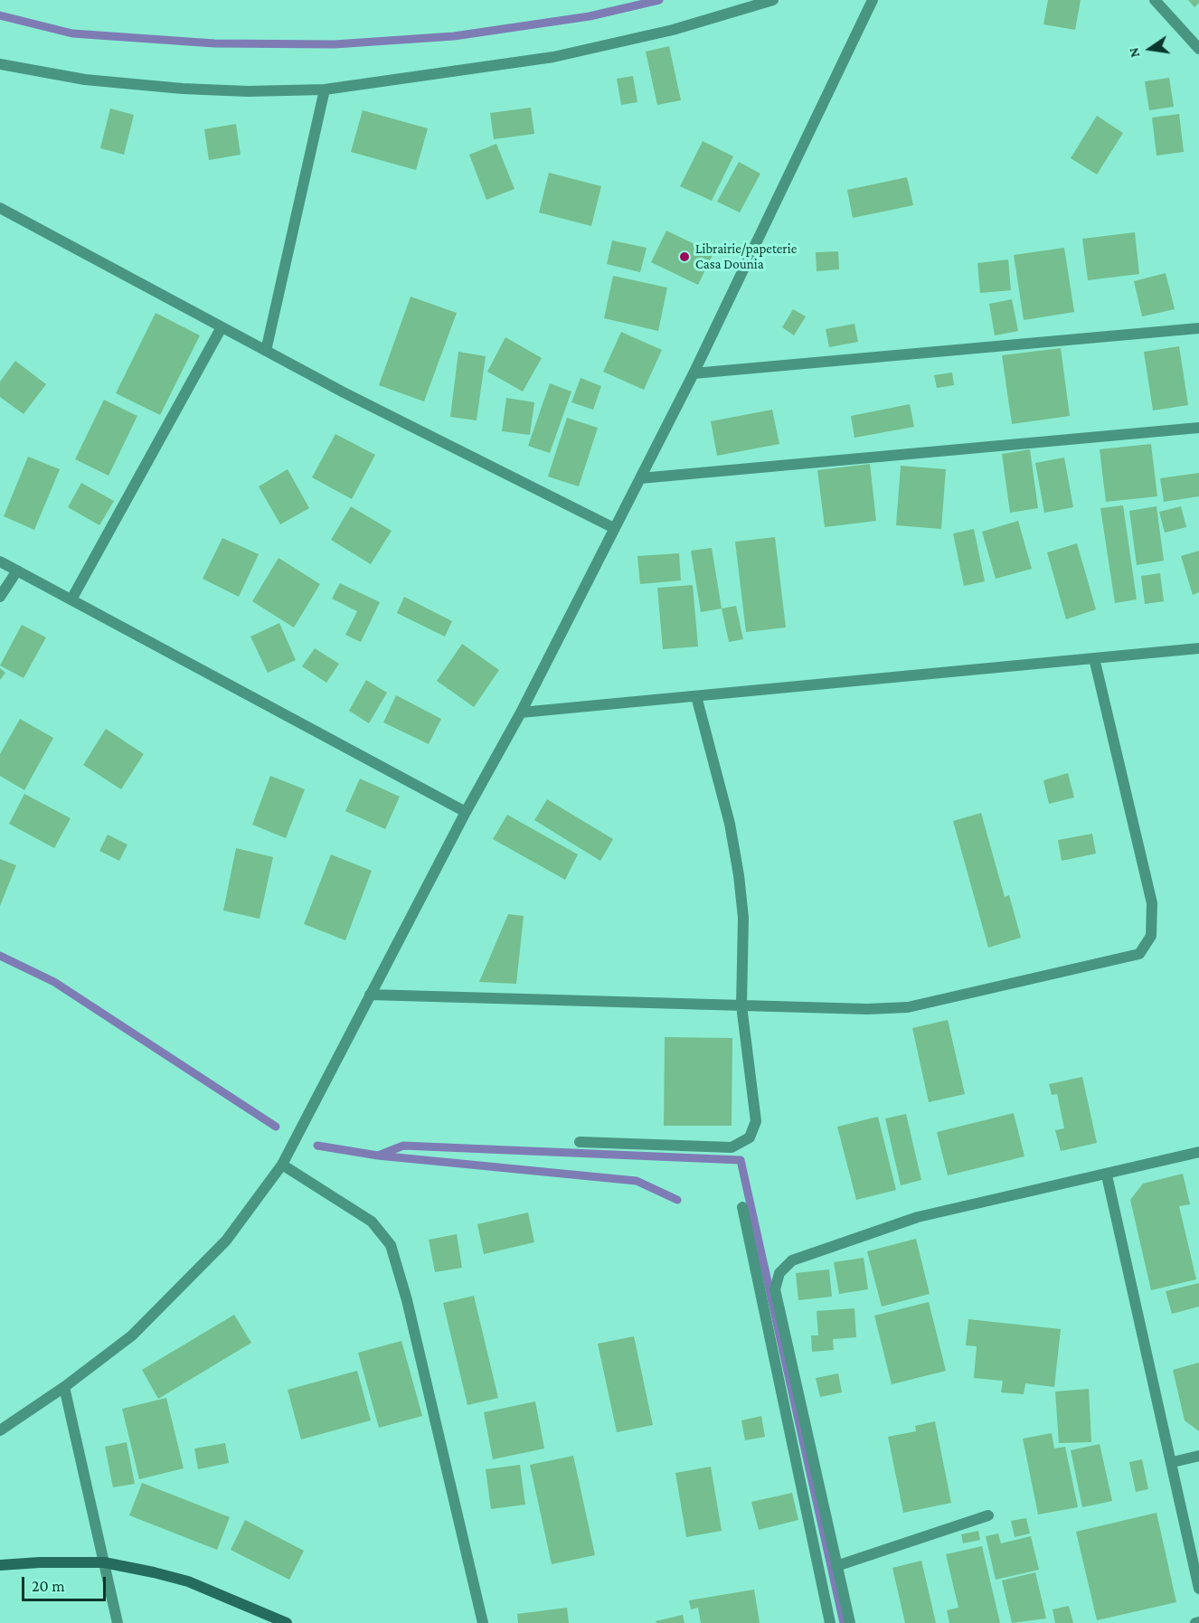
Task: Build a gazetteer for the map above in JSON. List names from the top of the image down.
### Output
{
  "places": ["Librairie/papeterie Casa Dounia"],
  "scale_bar": "20 m",
  "north": "left"
}
